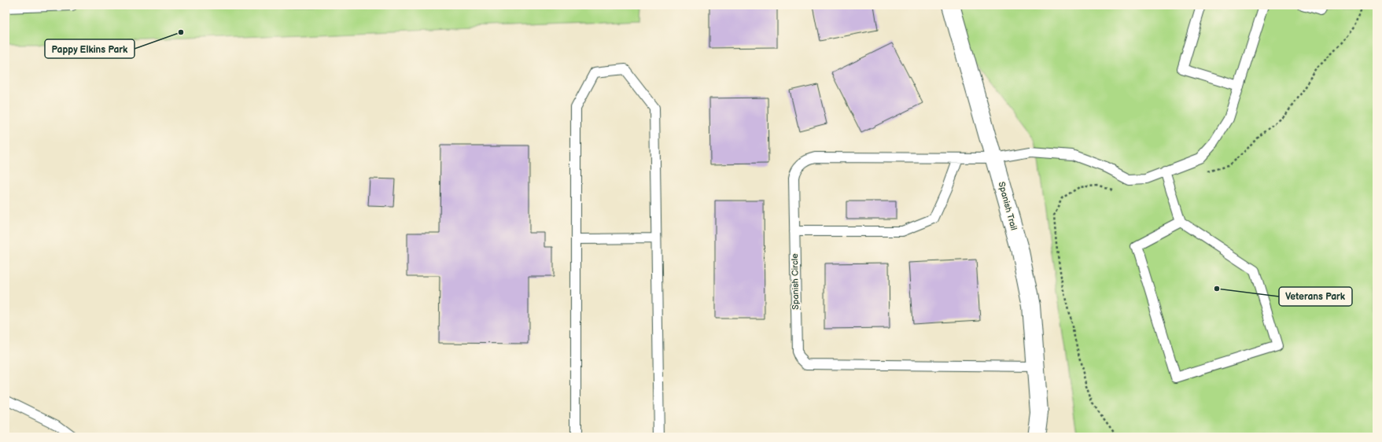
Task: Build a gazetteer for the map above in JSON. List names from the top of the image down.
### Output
{
  "streets": {
    "street": ["Spanish Trail"],
    "lane": ["Spanish Circle"]
  },
  "crossings": [
    ["Spanish Trail", "Spanish Circle"]
  ],
  "places": ["Pappy Elkins Park", "Veterans Park"]
}
